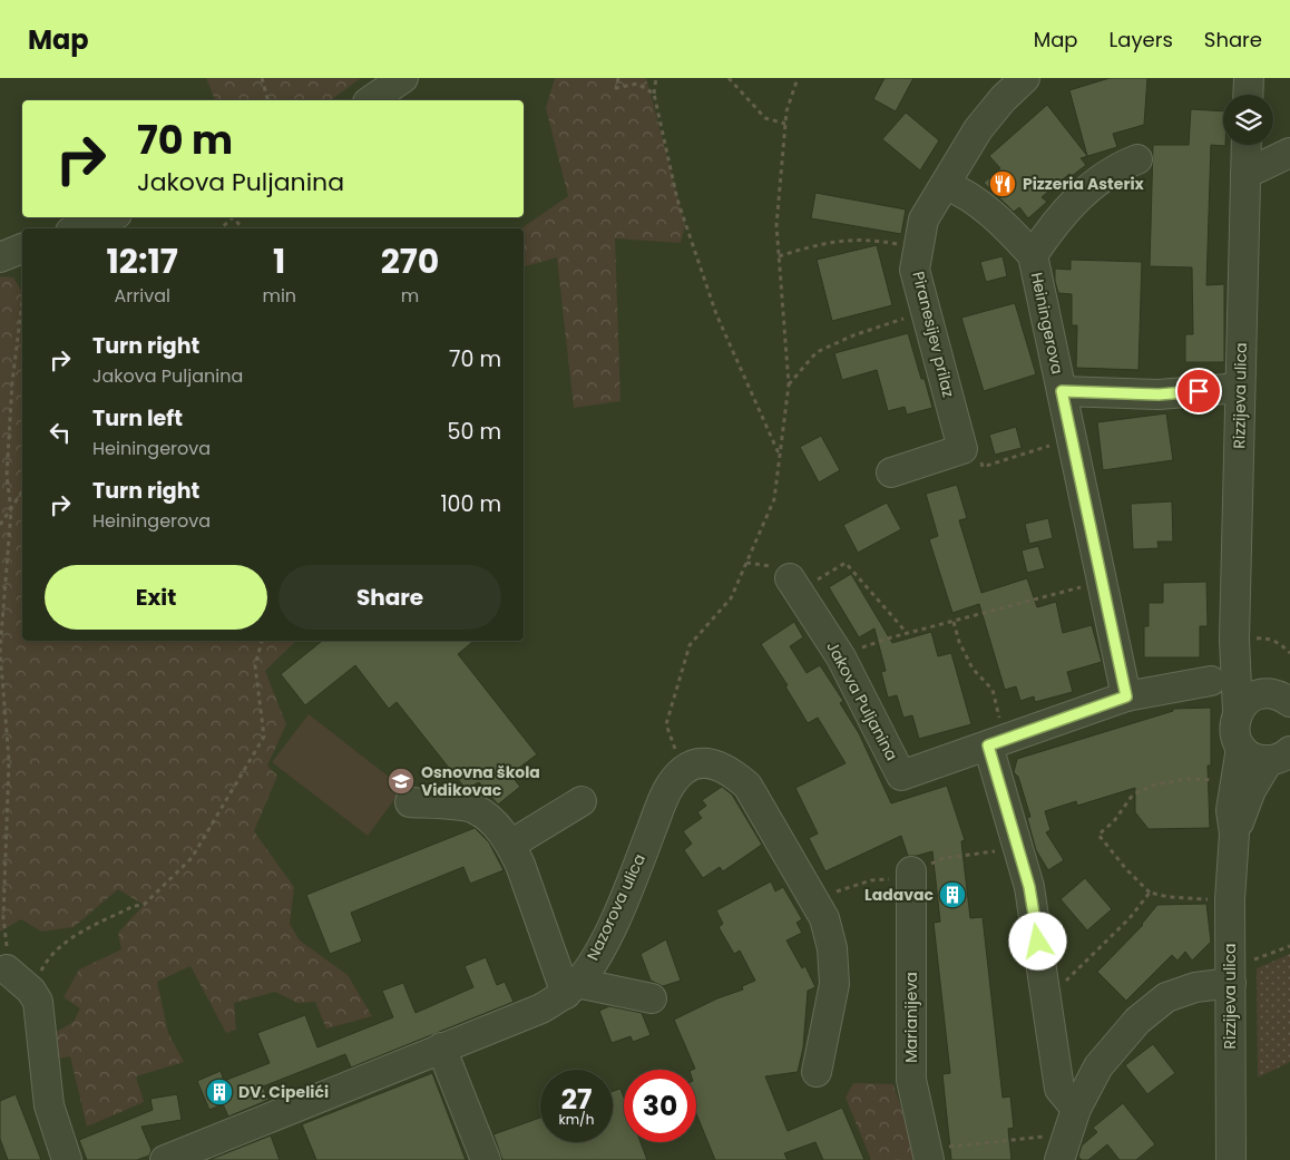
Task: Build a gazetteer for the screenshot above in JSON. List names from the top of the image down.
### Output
{
  "streets": {
    "street": [
      "Heiningerova",
      "Piranesijev prilaz",
      "Rizzijeva ulica",
      "Jakova Puljanina",
      "Nazorova ulica",
      "Marianijeva"
    ]
  },
  "crossings": [
    ["Heiningerova", "Piranesijev prilaz"],
    ["Heiningerova", "Rizzijeva ulica"],
    ["Heiningerova", "Jakova Puljanina"]
  ],
  "places": {
    "restaurant": ["Pizzeria Asterix"],
    "school or university": ["Osnovna škola Vidikovac"],
    "building": ["Ladavac", "DV. Cipelići"]
  },
  "page": {
    "header": "Map",
    "nav": ["Map", "Layers", "Share"],
    "turn": ["70 m", "Jakova Puljanina"],
    "eta": [
      "12:17",
      "Arrival",
      "1",
      "min",
      "270",
      "m"
    ],
    "list": [
      {
        "name": "Turn right",
        "note": "Jakova Puljanina",
        "value": "70 m"
      },
      {
        "name": "Turn left",
        "note": "Heiningerova",
        "value": "50 m"
      },
      {
        "name": "Turn right",
        "note": "Heiningerova",
        "value": "100 m"
      }
    ],
    "buttons": ["Exit", "Share"],
    "speed": "27 km/h",
    "limit": "30"
  }
}
